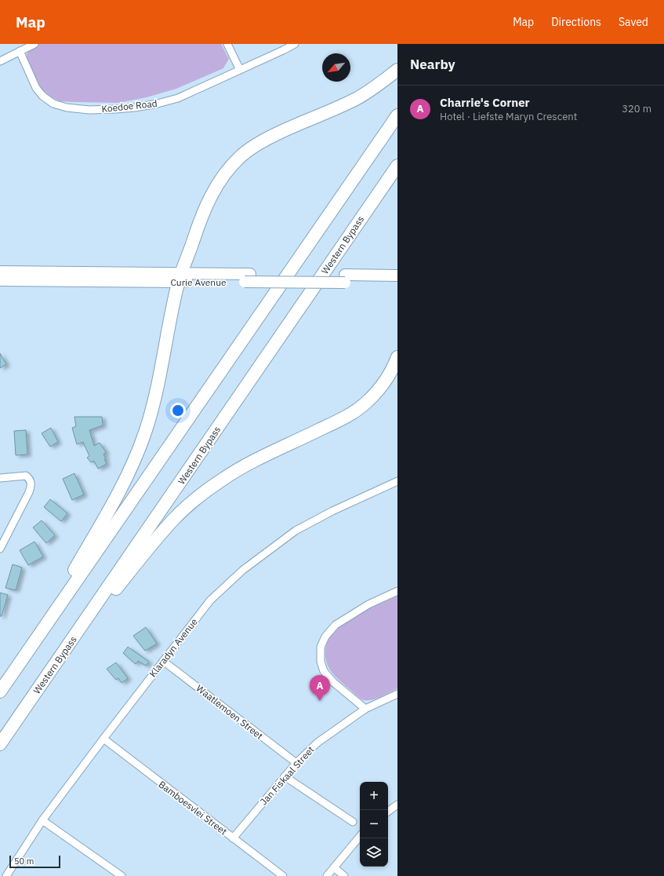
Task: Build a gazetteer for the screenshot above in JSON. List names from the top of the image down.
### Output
{
  "streets": {
    "highway": ["Western Bypass"],
    "main road": ["Curie Avenue"],
    "street": [
      "Koedoe Road",
      "Klaradyn Avenue",
      "Waatlemoen Street",
      "Jan Fiskaal Street",
      "Bamboesvlei Street"
    ]
  },
  "crossings": [
    ["Klaradyn Avenue", "Waatlemoen Street"],
    ["Klaradyn Avenue", "Bamboesvlei Street"],
    ["Waatlemoen Street", "Jan Fiskaal Street"],
    ["Jan Fiskaal Street", "Bamboesvlei Street"]
  ],
  "scale_bar": "50 m",
  "north": "bottom left",
  "page": {
    "header": "Map",
    "nav": ["Map", "Directions", "Saved"],
    "heading": "Nearby",
    "list": [
      {
        "mark": "A",
        "name": "Charrie's Corner",
        "note": "Hotel · Liefste Maryn Crescent",
        "value": "320 m"
      }
    ],
    "pins": "A",
    "map_buttons": ["+", "−"],
    "scale": "50 m"
  }
}
